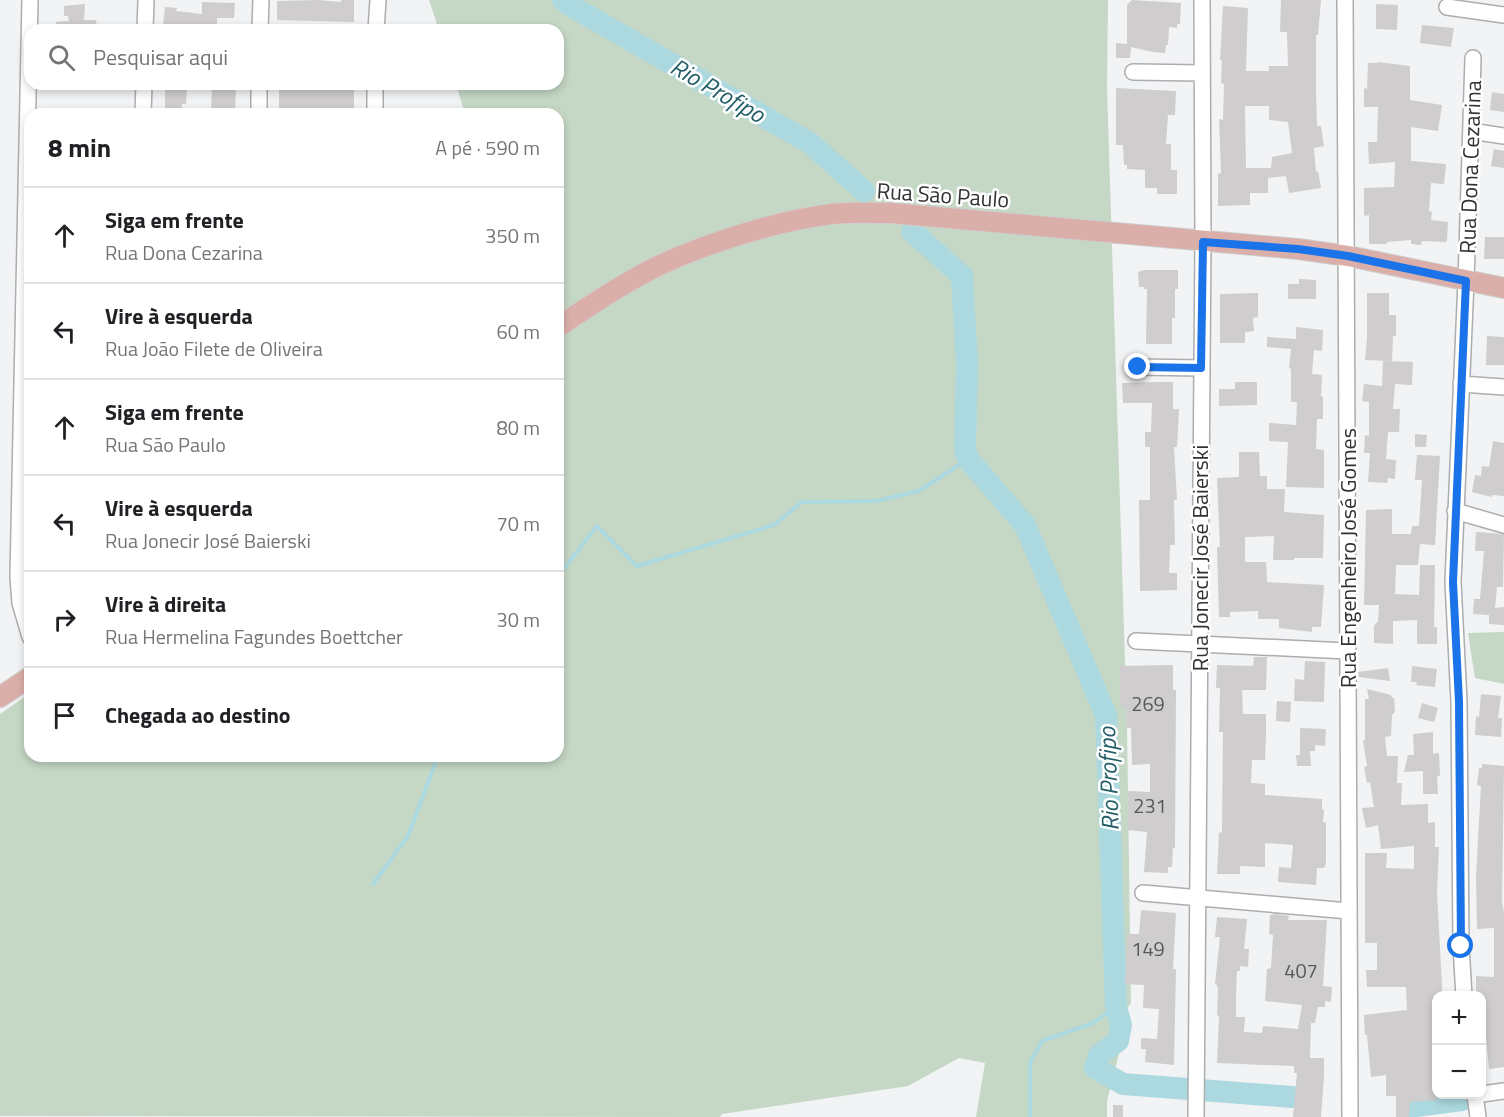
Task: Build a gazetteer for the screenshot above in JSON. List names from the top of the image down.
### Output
{
  "streets": {
    "main road": ["Rua São Paulo"],
    "street": ["Rua Dona Cezarina", "Rua Jonecir José Baierski", "Rua Engenheiro José Gomes"]
  },
  "crossings": [
    ["Rua Dona Cezarina", "Rua São Paulo"],
    ["Rua São Paulo", "Rua Jonecir José Baierski"],
    ["Rua São Paulo", "Rua Engenheiro José Gomes"]
  ],
  "water": ["Rio Profipo"],
  "house_numbers": [
    "269",
    "231",
    "149",
    "407"
  ],
  "page": {
    "search": "Pesquisar aqui",
    "heading": ["8 min", "A pé · 590 m"],
    "list": [
      ["Siga em frente", "Rua Dona Cezarina", "350 m"],
      ["Vire à esquerda", "Rua João Filete de Oliveira", "60 m"],
      ["Siga em frente", "Rua São Paulo", "80 m"],
      ["Vire à esquerda", "Rua Jonecir José Baierski", "70 m"],
      ["Vire à direita", "Rua Hermelina Fagundes Boettcher", "30 m"],
      "Chegada ao destino"
    ],
    "map_buttons": ["+", "−"]
  }
}
